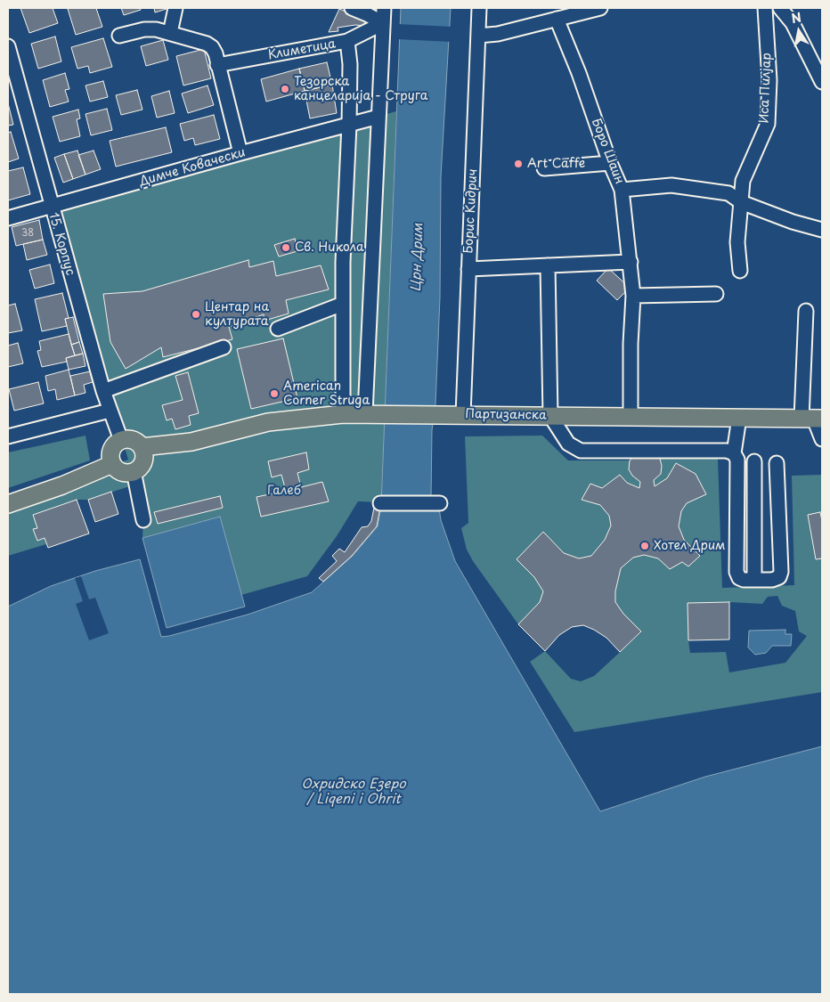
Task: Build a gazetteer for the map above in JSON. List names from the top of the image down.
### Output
{
  "streets": {
    "main road": ["Партизанска"],
    "street": [
      "Климетица",
      "Иса Пилјар",
      "Боро Шаин",
      "Димче Ковачески",
      "Борис Кидрич",
      "15. Корпус"
    ]
  },
  "crossings": [
    ["Иса Пилјар", "Боро Шаин"],
    ["Димче Ковачески", "15. Корпус"],
    ["Борис Кидрич", "Партизанска"],
    ["15. Корпус", "Партизанска"]
  ],
  "water": ["Црн Дрим", "Охридско Езеро / Liqeni i Ohrit"],
  "parks": ["Галеб"],
  "places": [
    "Тезорска канцеларија - Струга",
    "Art Caffe",
    "Св. Никола",
    "Центар на културата",
    "American Corner Struga",
    "Хотел Дрим"
  ],
  "house_numbers": ["38"],
  "north": "top"
}
